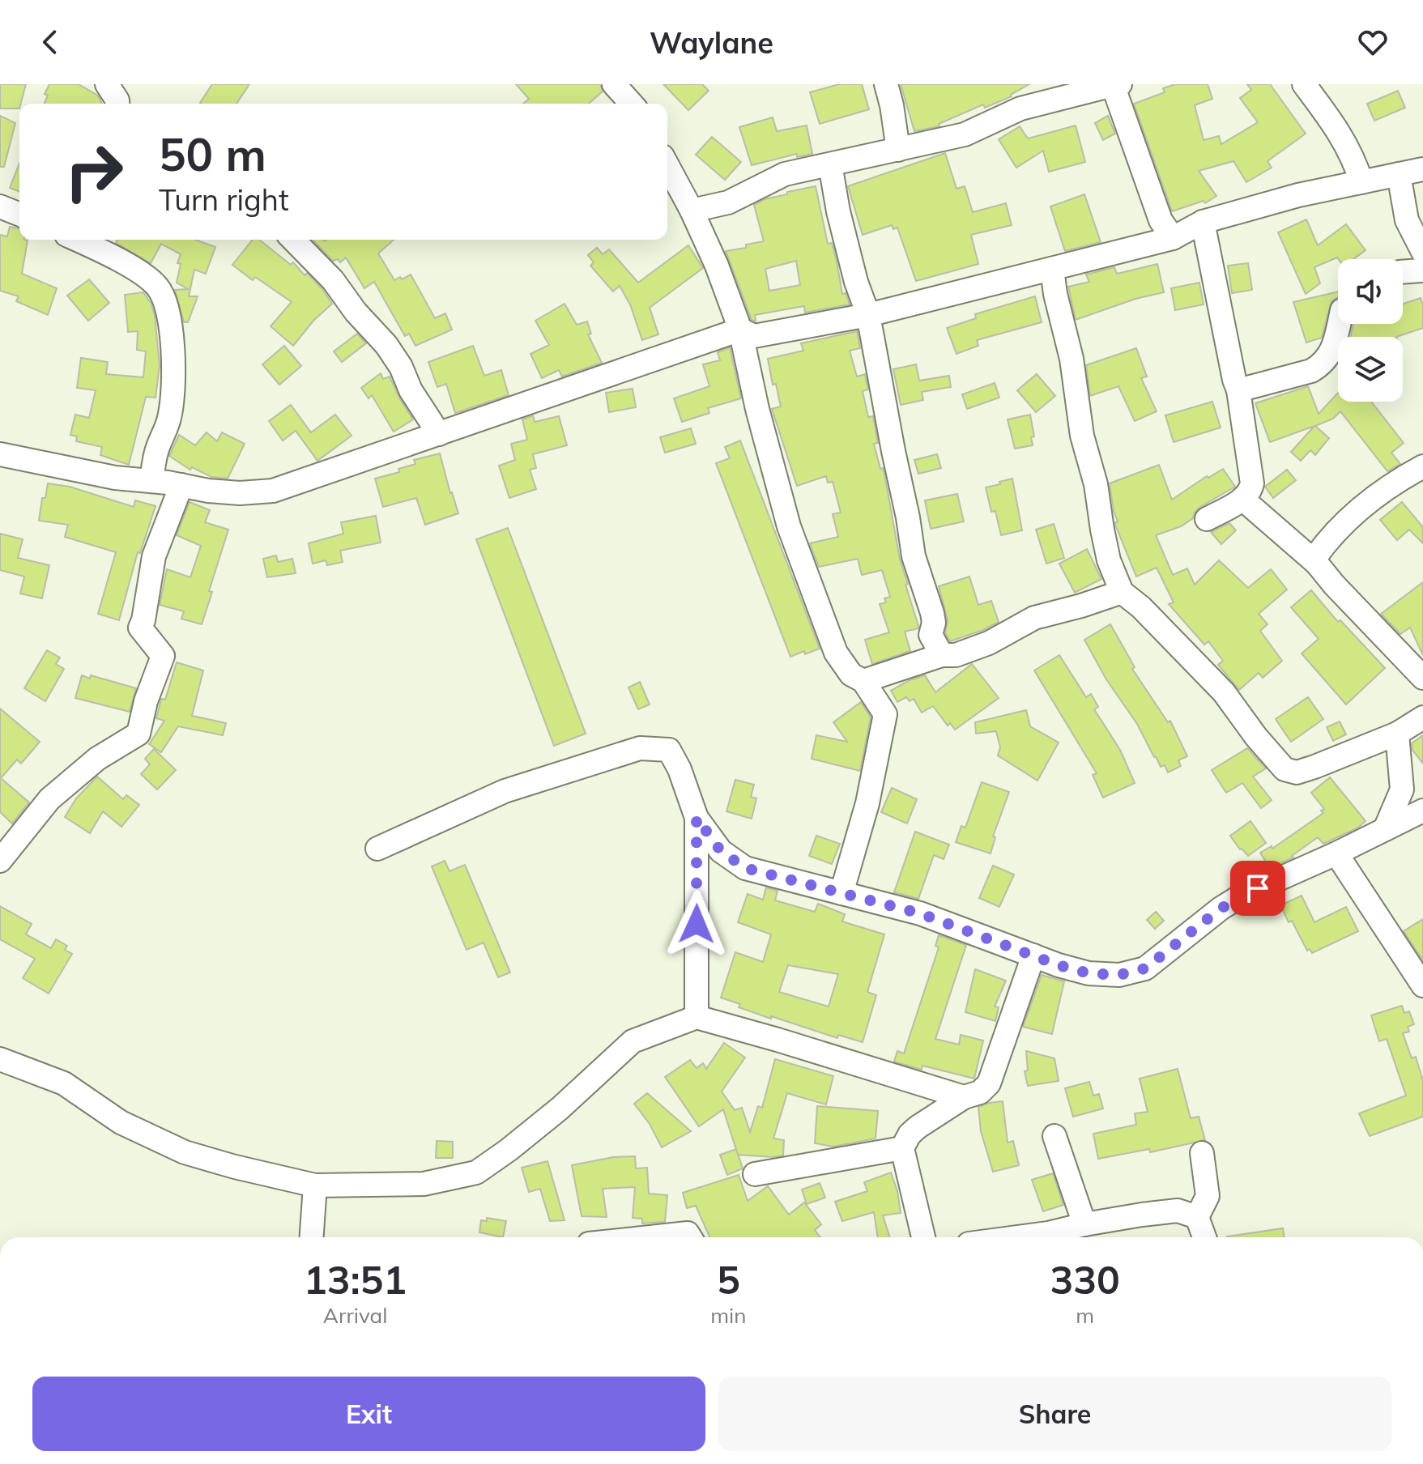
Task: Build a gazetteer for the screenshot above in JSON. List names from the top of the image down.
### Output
{
  "page": {
    "header": "Waylane",
    "turn": ["50 m", "Turn right"],
    "eta": [
      "13:51",
      "Arrival",
      "5",
      "min",
      "330",
      "m"
    ],
    "buttons": ["Exit", "Share"]
  }
}
